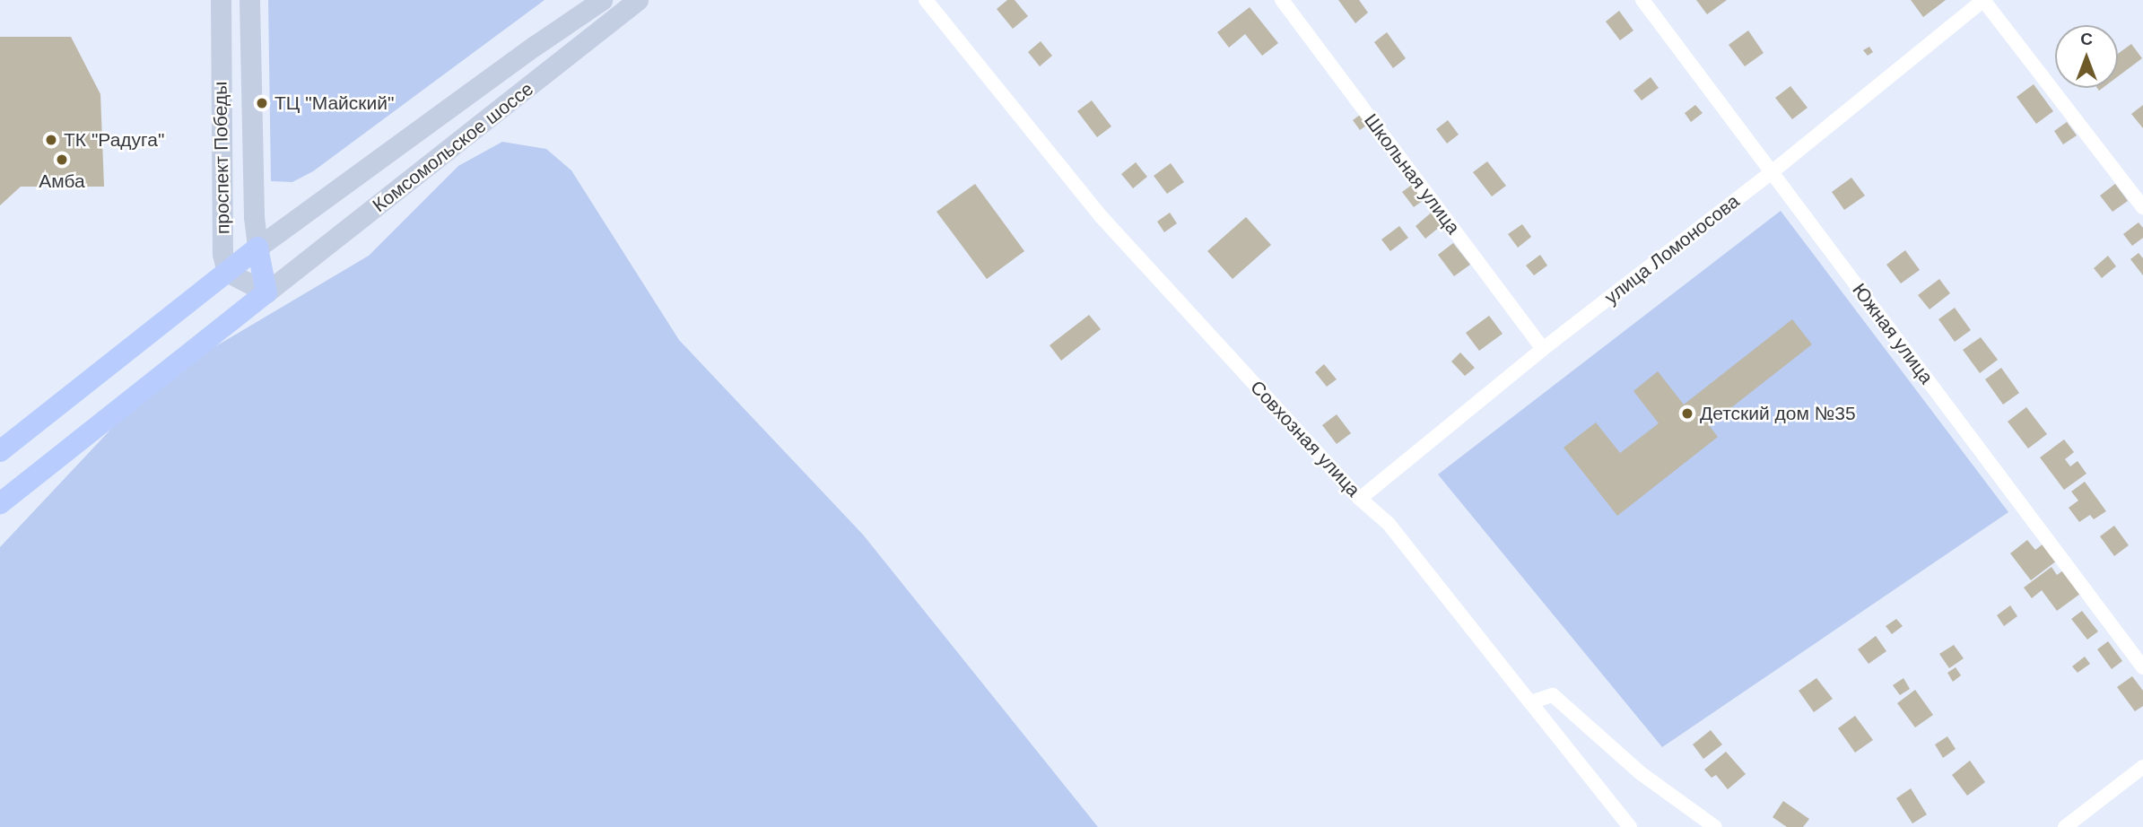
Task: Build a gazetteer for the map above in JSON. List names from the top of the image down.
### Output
{
  "streets": {
    "main road": ["Комсомольское шоссе", "проспект Победы"],
    "street": [
      "Школьная улица",
      "улица Ломоносова",
      "Южная улица",
      "Совхозная улица"
    ]
  },
  "crossings": [
    ["Комсомольское шоссе", "проспект Победы"],
    ["Школьная улица", "улица Ломоносова"],
    ["улица Ломоносова", "Южная улица"],
    ["улица Ломоносова", "Совхозная улица"]
  ],
  "places": [
    "ТЦ \"Майский\"",
    "ТК \"Радуга\"",
    "Амба",
    "Детский дом №35"
  ],
  "north": "top"
}
